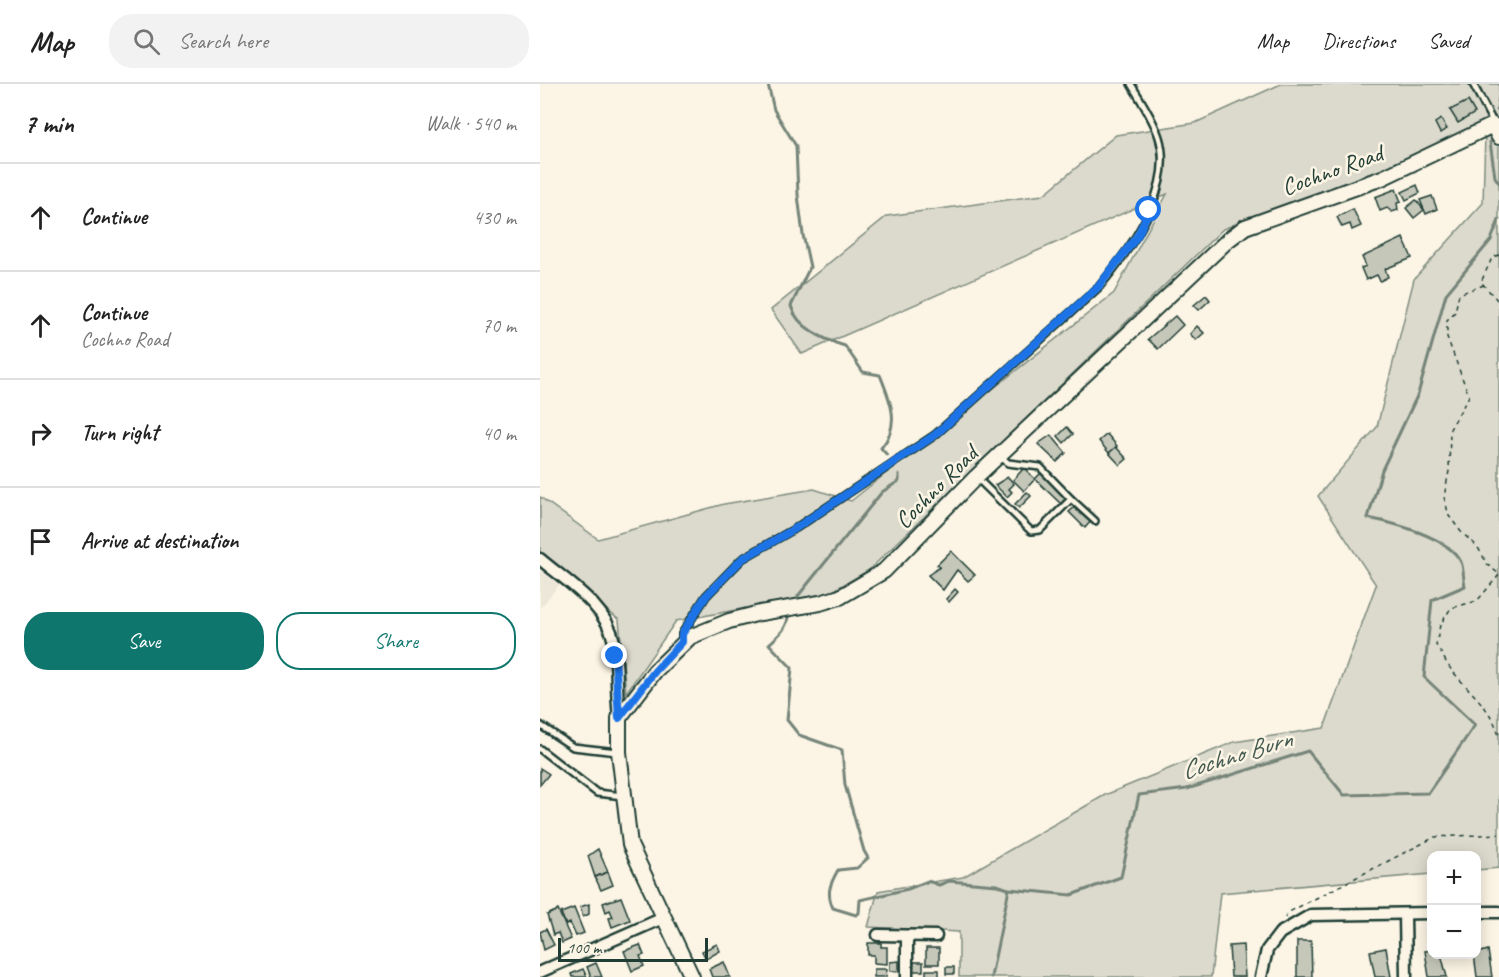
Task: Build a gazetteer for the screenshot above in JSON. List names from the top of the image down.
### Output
{
  "streets": {
    "street": ["Cochno Road"]
  },
  "water": ["Cochno Burn"],
  "scale_bar": "100 m",
  "page": {
    "header": "Map",
    "search": "Search here",
    "nav": ["Map", "Directions", "Saved"],
    "heading": ["7 min", "Walk · 540 m"],
    "list": [
      ["Continue", "430 m"],
      ["Continue", "Cochno Road", "70 m"],
      ["Turn right", "40 m"],
      "Arrive at destination"
    ],
    "buttons": ["Save", "Share"],
    "map_buttons": ["+", "−"],
    "scale": "100 m"
  }
}
